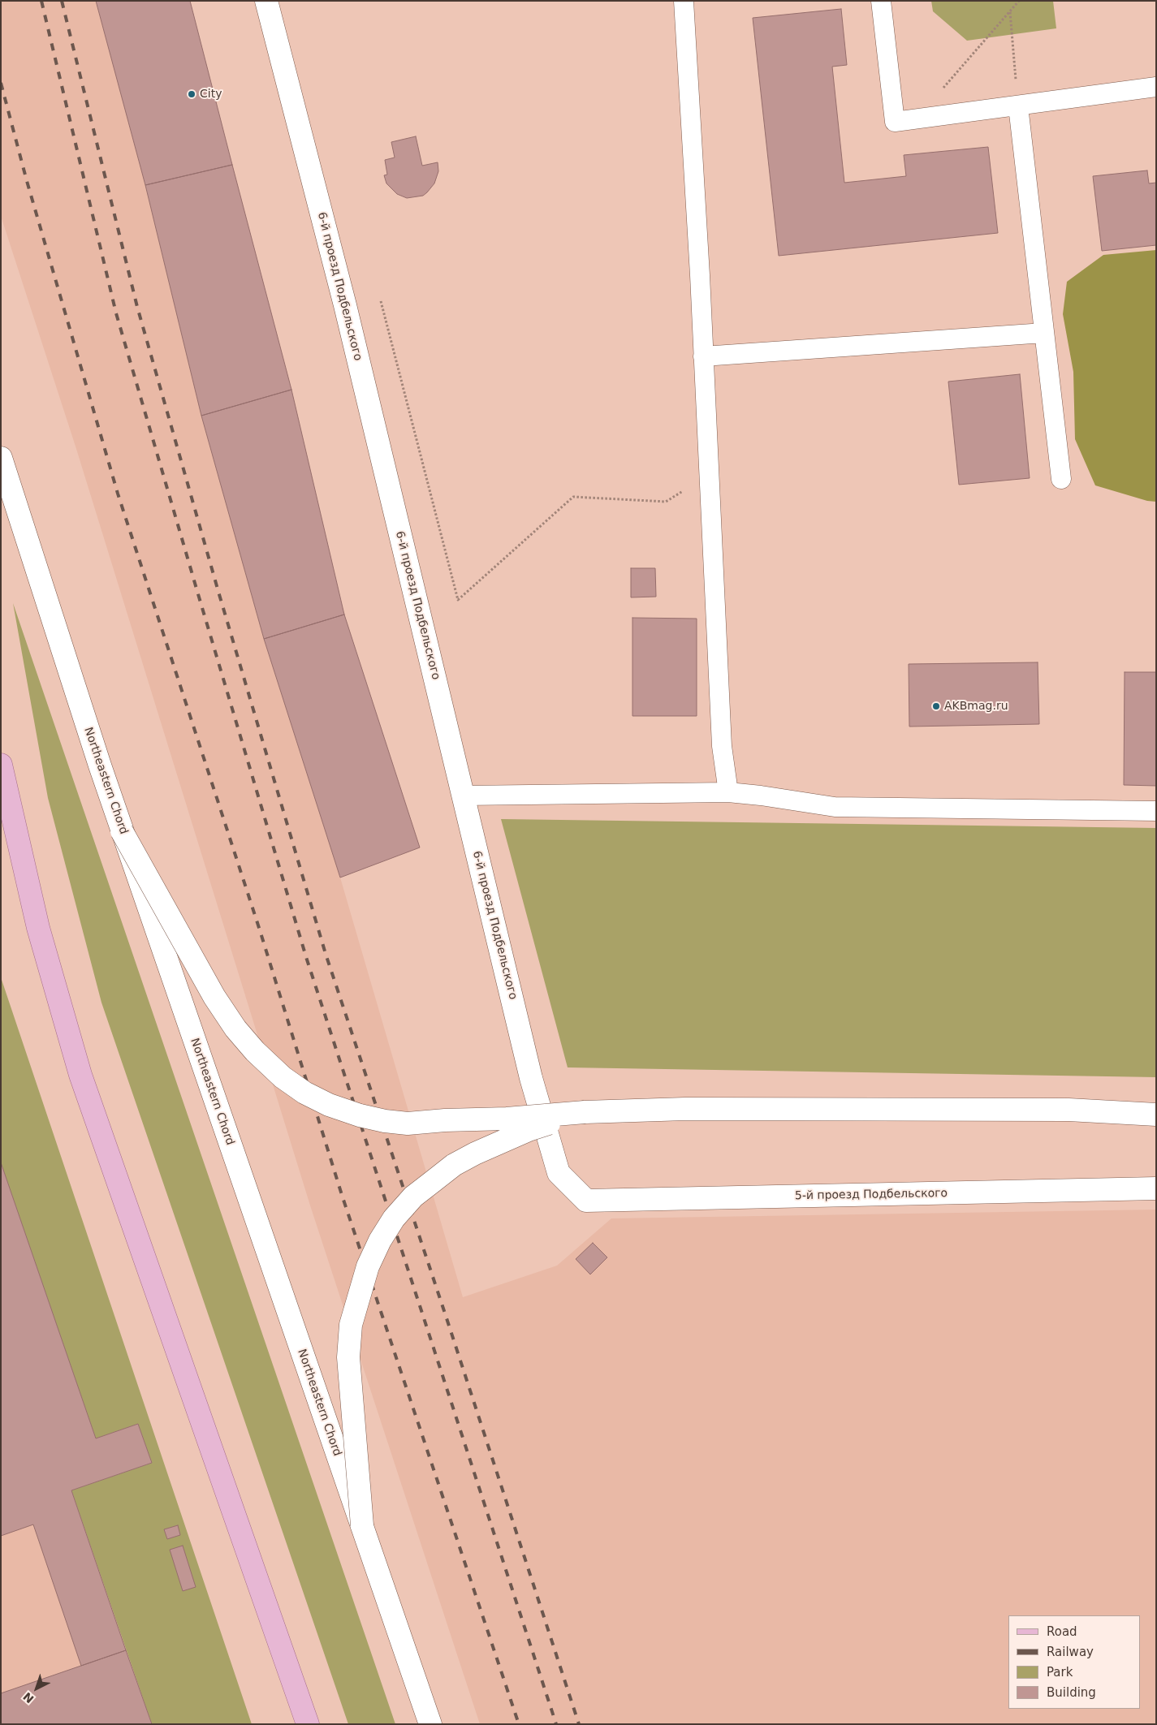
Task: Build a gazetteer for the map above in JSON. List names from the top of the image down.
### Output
{
  "streets": {
    "street": ["6-й проезд Подбельского", "Northeastern Chord", "5-й проезд Подбельского"]
  },
  "crossings": [
    ["6-й проезд Подбельского", "5-й проезд Подбельского"]
  ],
  "places": ["City", "AKBmag.ru"],
  "legend": [
    "Road",
    "Railway",
    "Park",
    "Building"
  ],
  "north": "bottom left"
}
